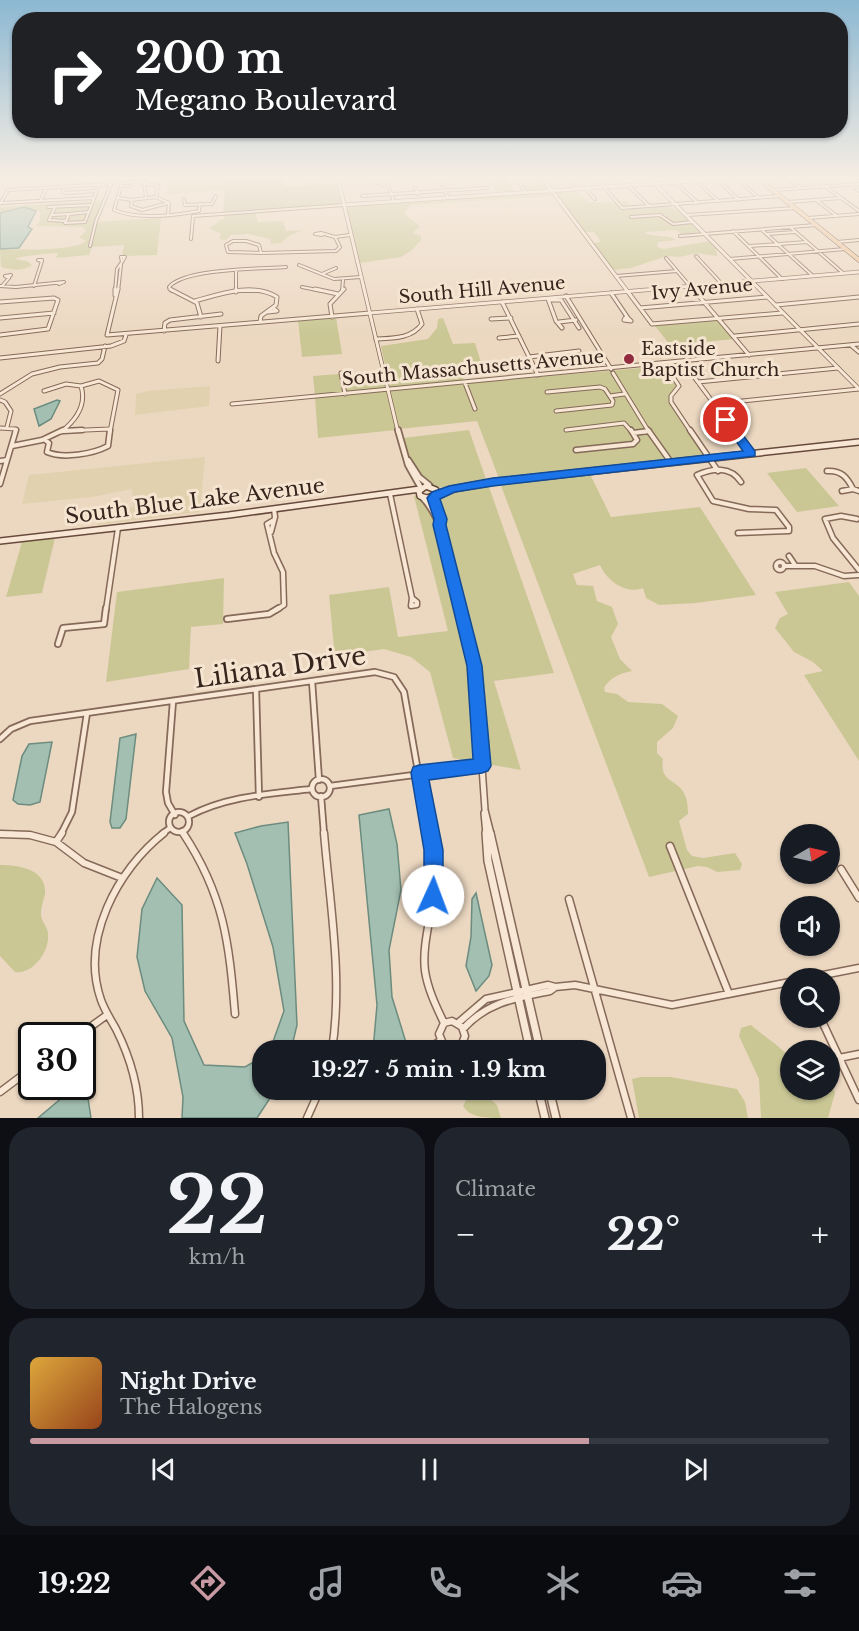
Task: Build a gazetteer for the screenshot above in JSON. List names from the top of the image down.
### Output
{
  "streets": {
    "main road": ["South Blue Lake Avenue"],
    "street": [
      "Ivy Avenue",
      "South Hill Avenue",
      "South Massachusetts Avenue",
      "Liliana Drive"
    ]
  },
  "places": ["Eastside Baptist Church"],
  "north": "right",
  "page": {
    "turn": ["200 m", "Megano Boulevard"],
    "limit": "30",
    "trip": "19:27 · 5 min · 1.9 km",
    "tile": [
      ["22", "km/h"],
      "Climate"
    ],
    "heat": ["−", "22°", "+"],
    "song": ["Night Drive", "The Halogens"],
    "tabs": "19:22"
  }
}
